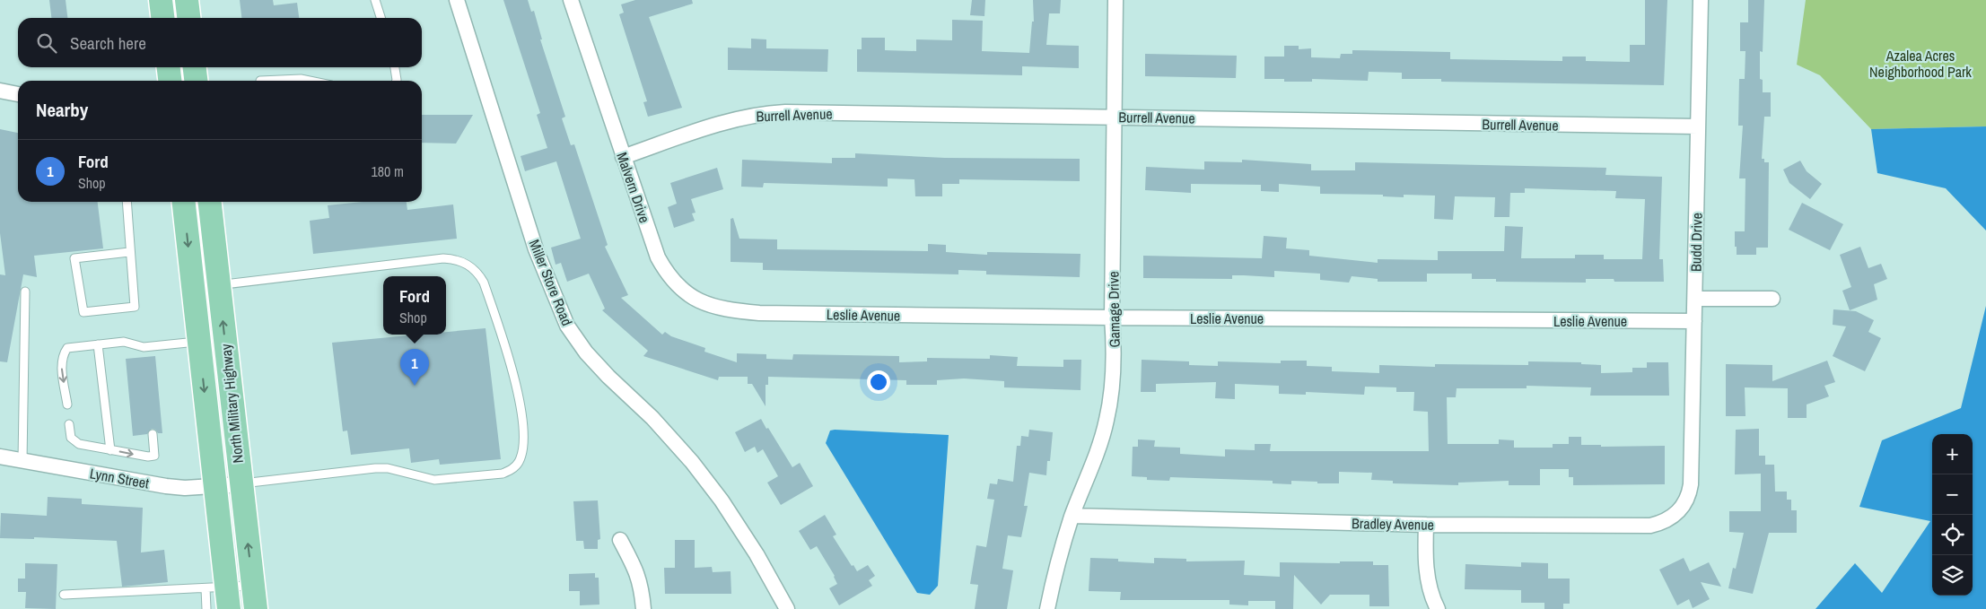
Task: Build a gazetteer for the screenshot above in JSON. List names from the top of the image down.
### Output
{
  "streets": {
    "main road": ["North Military Highway"],
    "street": [
      "Burrell Avenue",
      "Malvern Drive",
      "Budd Drive",
      "Miller Store Road",
      "Gamage Drive",
      "Leslie Avenue",
      "Lynn Street",
      "Bradley Avenue"
    ]
  },
  "crossings": [
    ["Burrell Avenue", "Malvern Drive"],
    ["Burrell Avenue", "Budd Drive"],
    ["Burrell Avenue", "Gamage Drive"],
    ["Malvern Drive", "Leslie Avenue"],
    ["Budd Drive", "Leslie Avenue"],
    ["Budd Drive", "Bradley Avenue"],
    ["Gamage Drive", "Leslie Avenue"],
    ["Gamage Drive", "Bradley Avenue"],
    ["North Military Highway", "Lynn Street"]
  ],
  "parks": ["Azalea Acres Neighborhood Park"],
  "page": {
    "search": "Search here",
    "heading": "Nearby",
    "list": [
      {
        "mark": "1",
        "name": "Ford",
        "note": "Shop",
        "value": "180 m"
      }
    ],
    "popup": ["Ford", "Shop"],
    "pins": "1",
    "map_buttons": ["+", "−"]
  }
}
